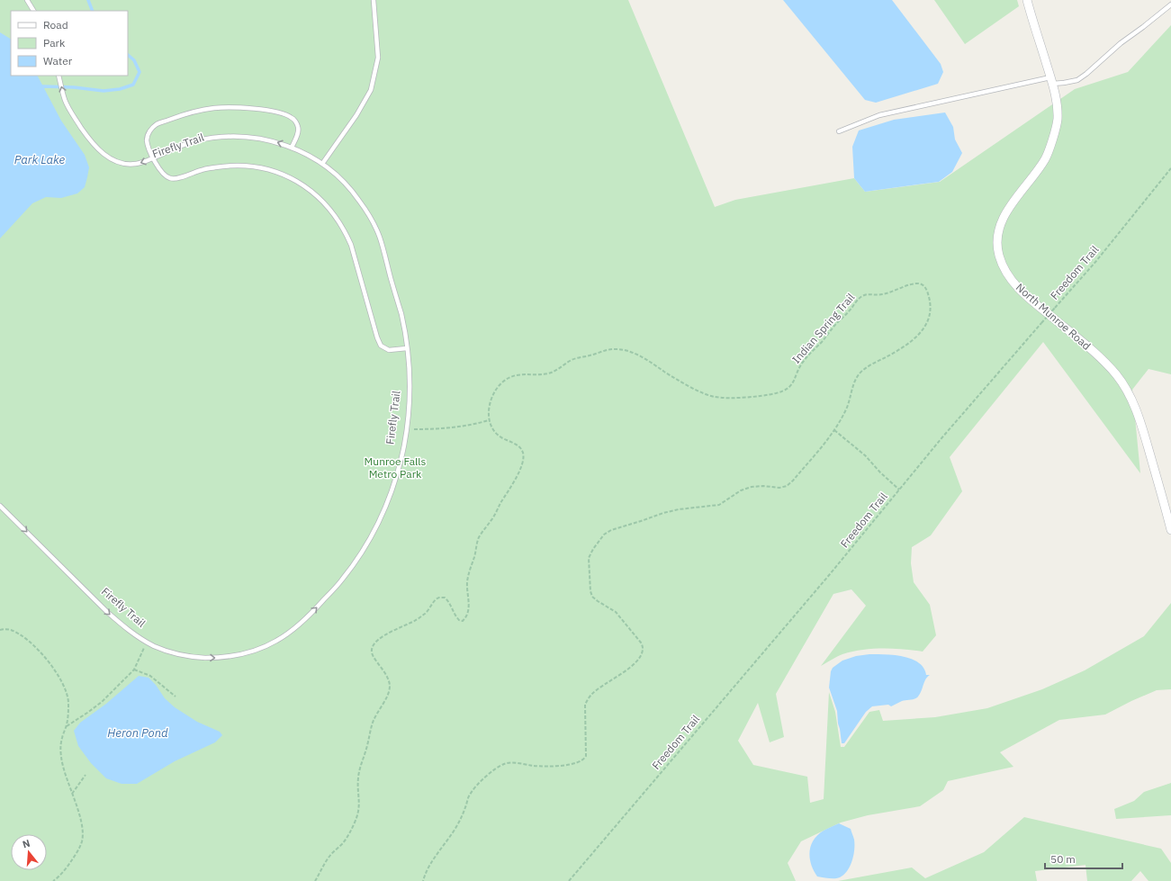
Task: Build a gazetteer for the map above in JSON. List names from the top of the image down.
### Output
{
  "streets": {
    "street": ["North Munroe Road"],
    "path": ["Freedom Trail", "Indian Spring Trail"]
  },
  "water": ["Park Lake", "Heron Pond"],
  "parks": ["Munroe Falls Metro Park"],
  "legend": ["Road", "Park", "Water"],
  "scale_bar": "50 m",
  "north": "top"
}
